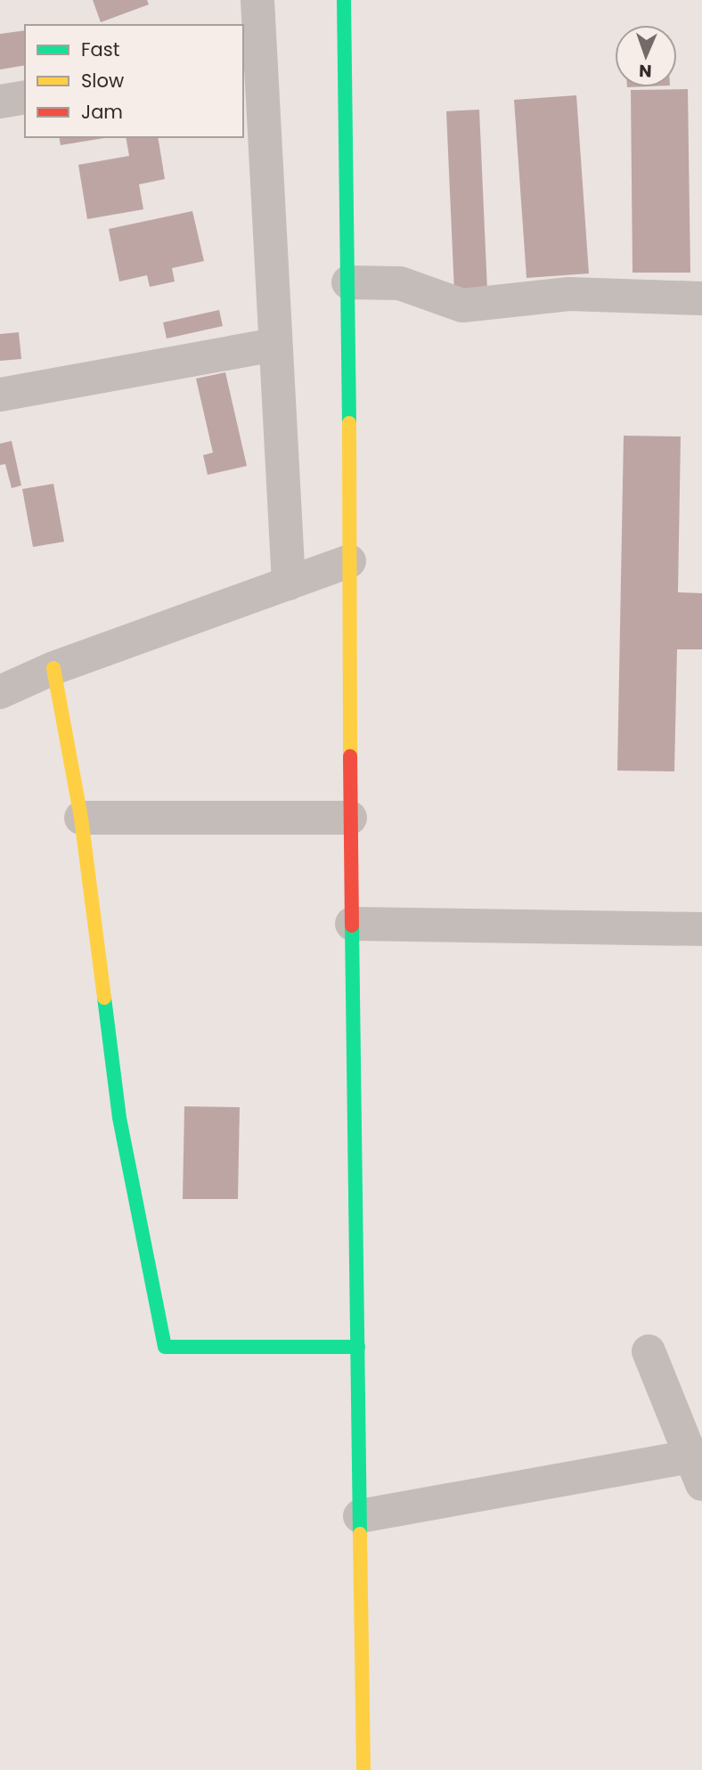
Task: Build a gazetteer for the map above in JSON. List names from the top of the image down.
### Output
{
  "legend": ["Fast", "Slow", "Jam"],
  "north": "bottom"
}
